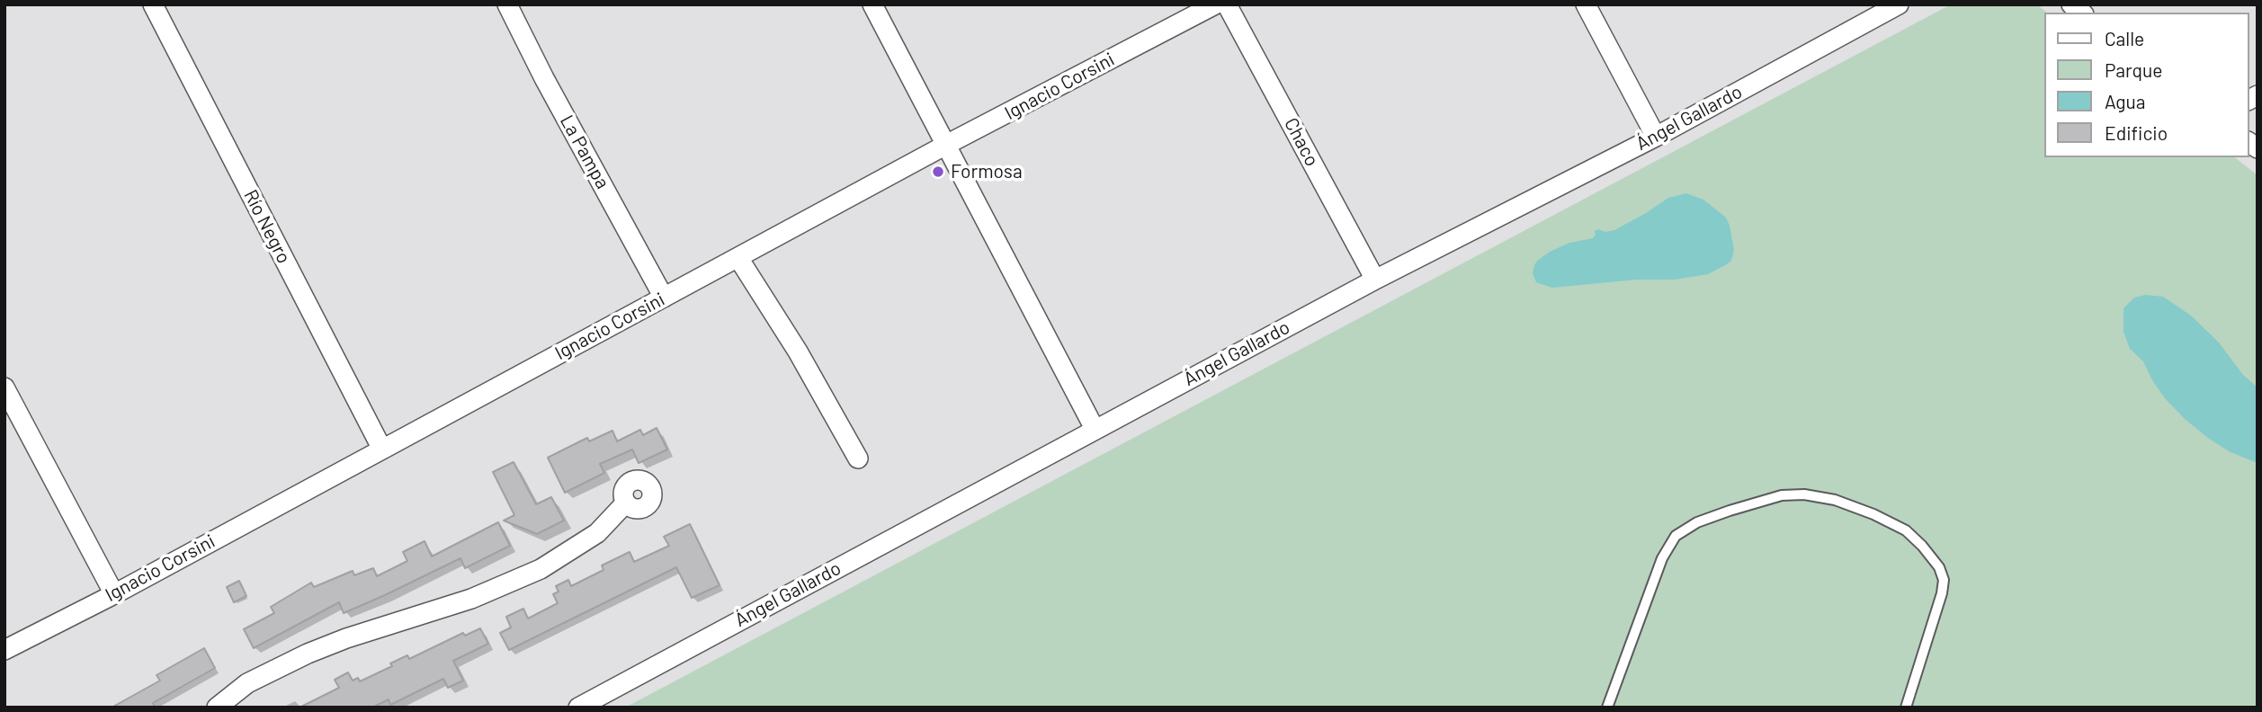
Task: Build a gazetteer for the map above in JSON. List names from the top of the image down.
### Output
{
  "streets": {
    "street": [
      "Ignacio Corsini",
      "Ángel Gallardo",
      "Chaco",
      "La Pampa",
      "Río Negro"
    ]
  },
  "crossings": [
    ["Ignacio Corsini", "La Pampa"],
    ["Ignacio Corsini", "Río Negro"],
    ["Ángel Gallardo", "Chaco"]
  ],
  "places": ["Formosa"],
  "legend": [
    "Calle",
    "Parque",
    "Agua",
    "Edificio"
  ]
}
